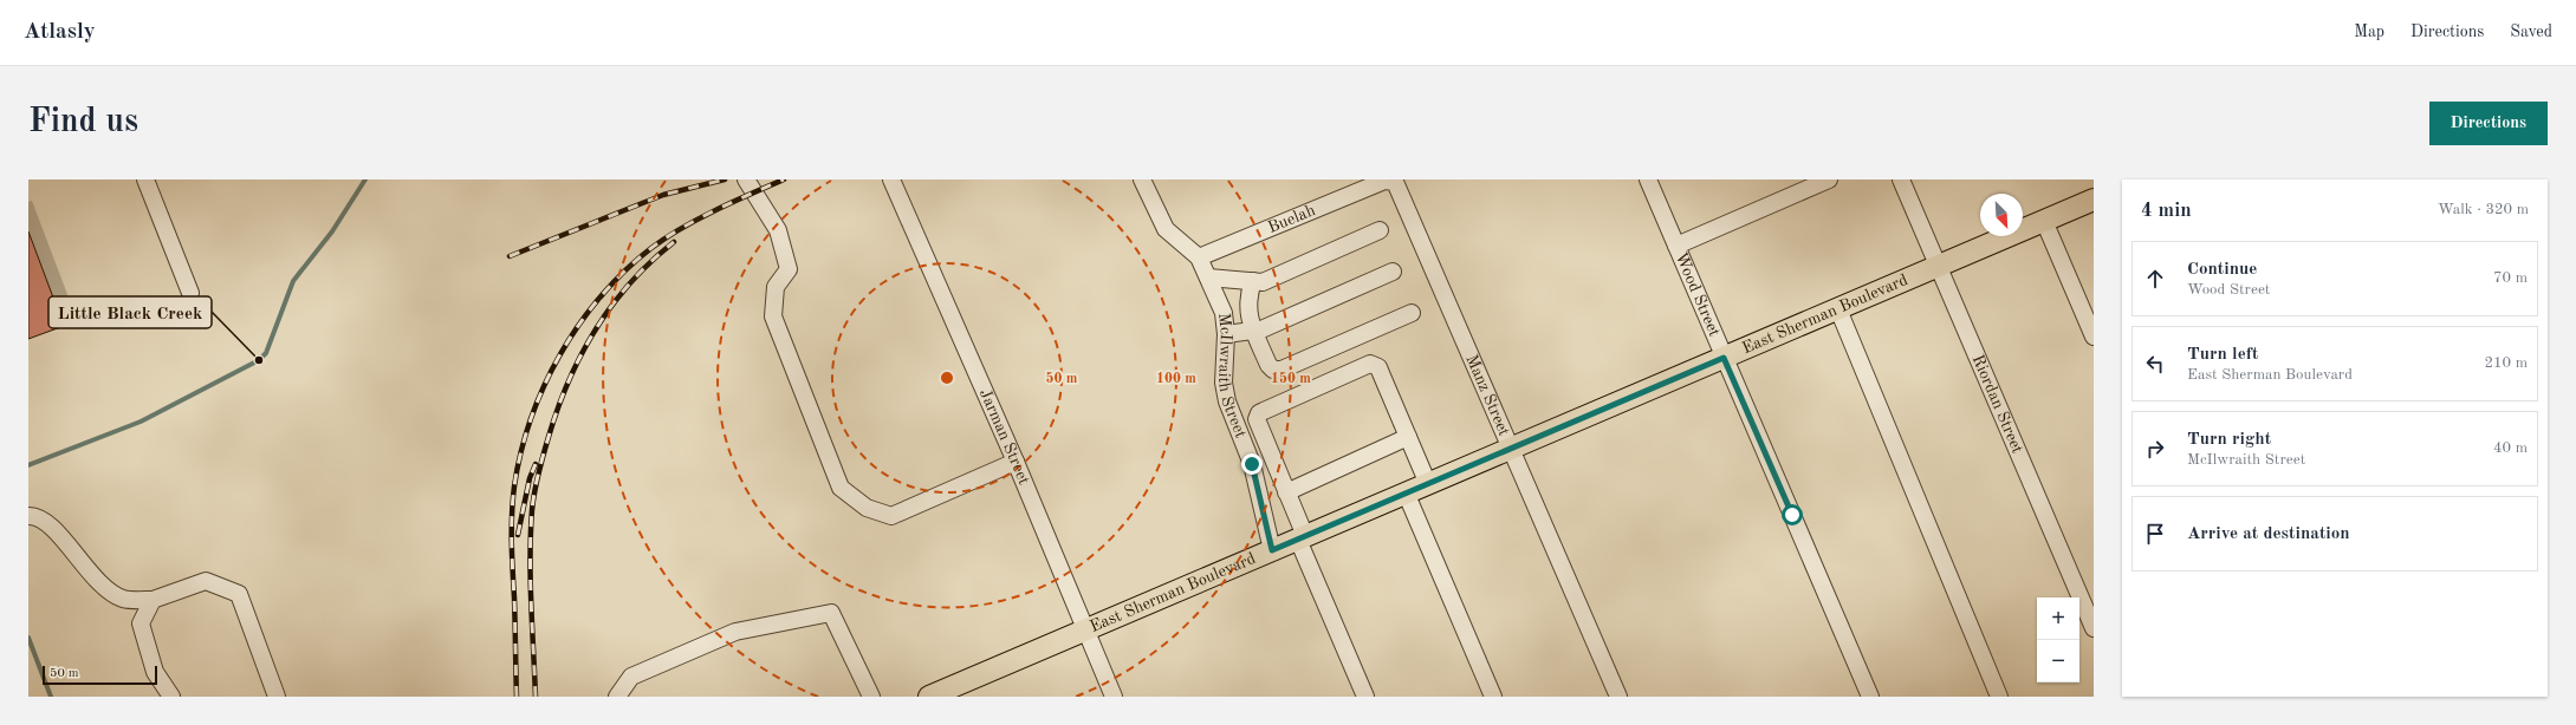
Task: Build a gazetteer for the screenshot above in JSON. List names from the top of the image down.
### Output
{
  "streets": {
    "main road": ["East Sherman Boulevard"],
    "street": [
      "Buelah",
      "Wood Street",
      "McIlwraith Street",
      "Manz Street",
      "Riordan Street",
      "Jarman Street"
    ]
  },
  "crossings": [
    ["Buelah", "McIlwraith Street"],
    ["Buelah", "Manz Street"],
    ["Wood Street", "East Sherman Boulevard"],
    ["East Sherman Boulevard", "McIlwraith Street"],
    ["East Sherman Boulevard", "Manz Street"],
    ["East Sherman Boulevard", "Riordan Street"],
    ["East Sherman Boulevard", "Jarman Street"]
  ],
  "places": ["Little Black Creek"],
  "scale_bar": "50 m",
  "north": "bottom right",
  "page": {
    "header": "Atlasly",
    "nav": ["Map", "Directions", "Saved"],
    "buttons": "Directions",
    "title": "Find us",
    "heading": ["4 min", "Walk · 320 m"],
    "list": [
      ["Continue", "Wood Street", "70 m"],
      ["Turn left", "East Sherman Boulevard", "210 m"],
      ["Turn right", "McIlwraith Street", "40 m"],
      "Arrive at destination"
    ],
    "map_buttons": ["+", "−"],
    "scale": "50 m"
  },
  "rings": ["50 m", "100 m", "150 m"]
}
